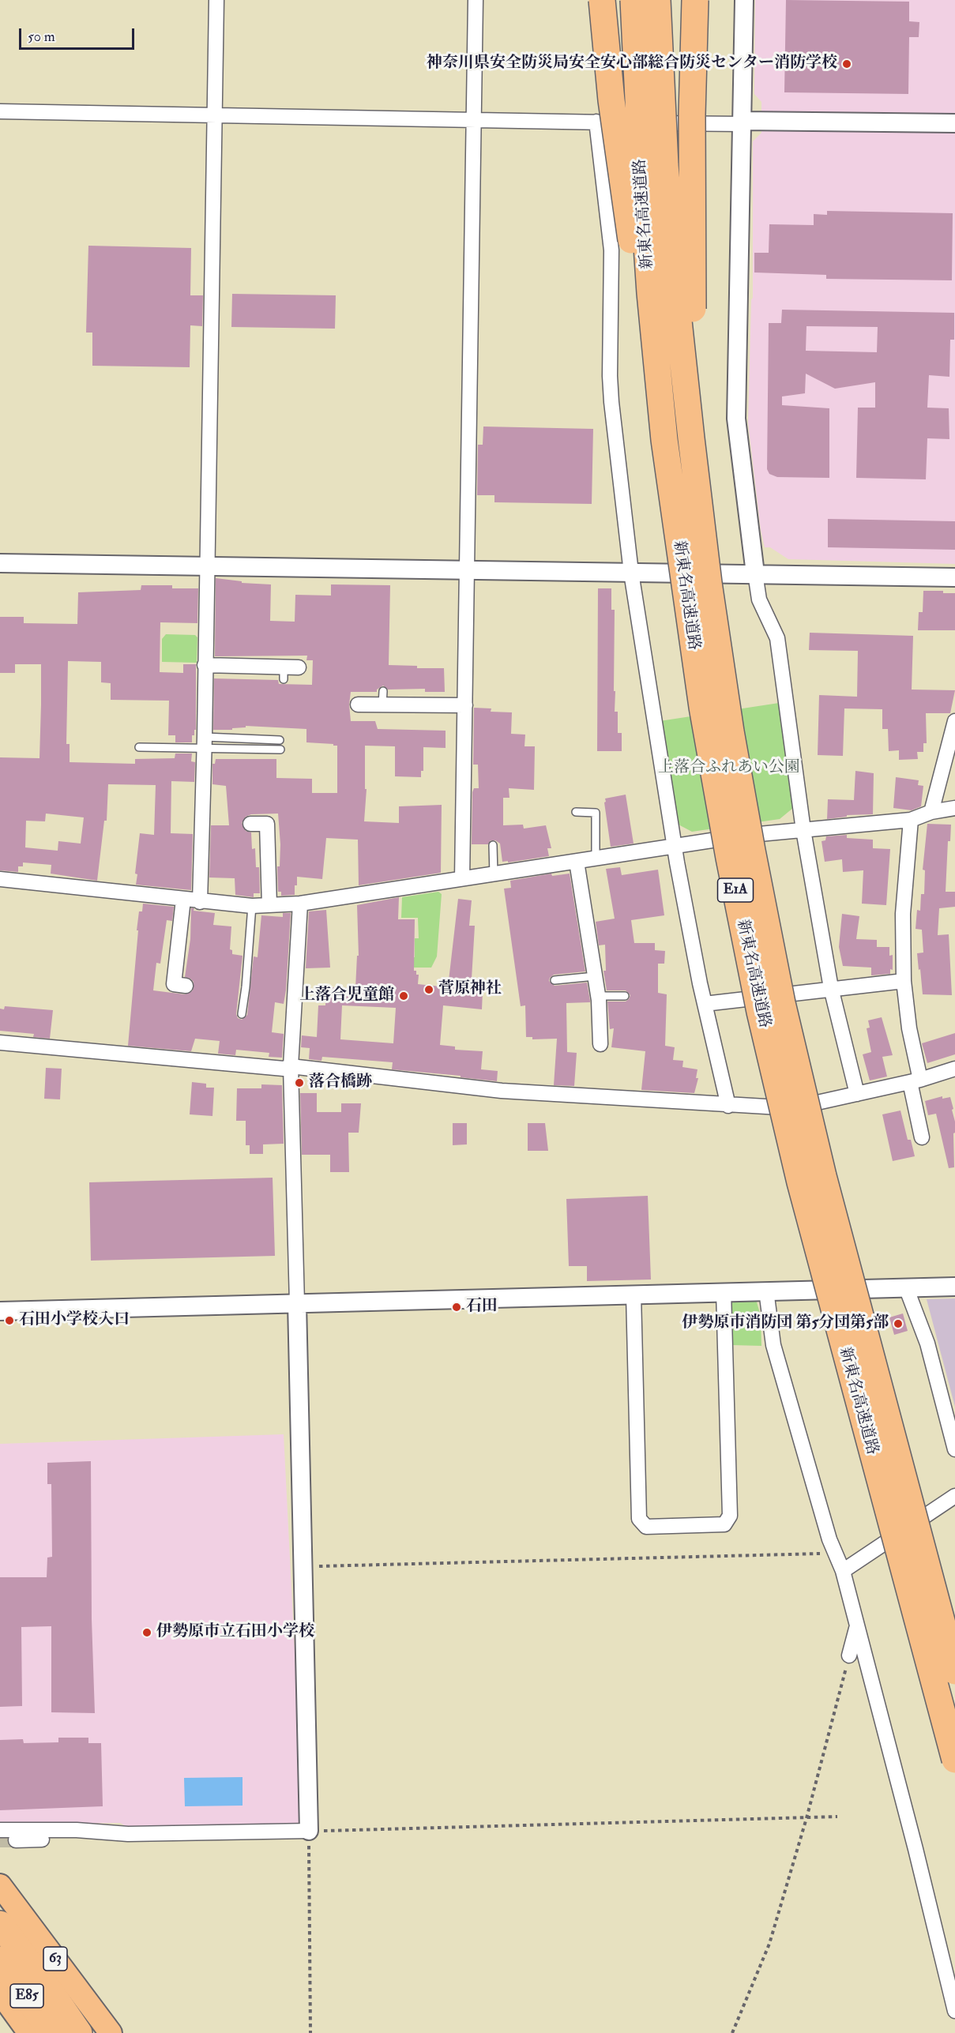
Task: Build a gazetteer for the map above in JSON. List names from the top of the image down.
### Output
{
  "streets": {
    "highway": ["新東名高速道路", "E1A", "E85"],
    "main road": ["63"]
  },
  "parks": ["上落合ふれあい公園"],
  "places": [
    "神奈川県安全防災局安全安心部総合防災センター消防学校",
    "菅原神社",
    "上落合児童館",
    "落合橋跡",
    "石田",
    "石田小学校入口",
    "伊勢原市消防団 第5分団第5部",
    "伊勢原市立石田小学校"
  ],
  "scale_bar": "50 m"
}
